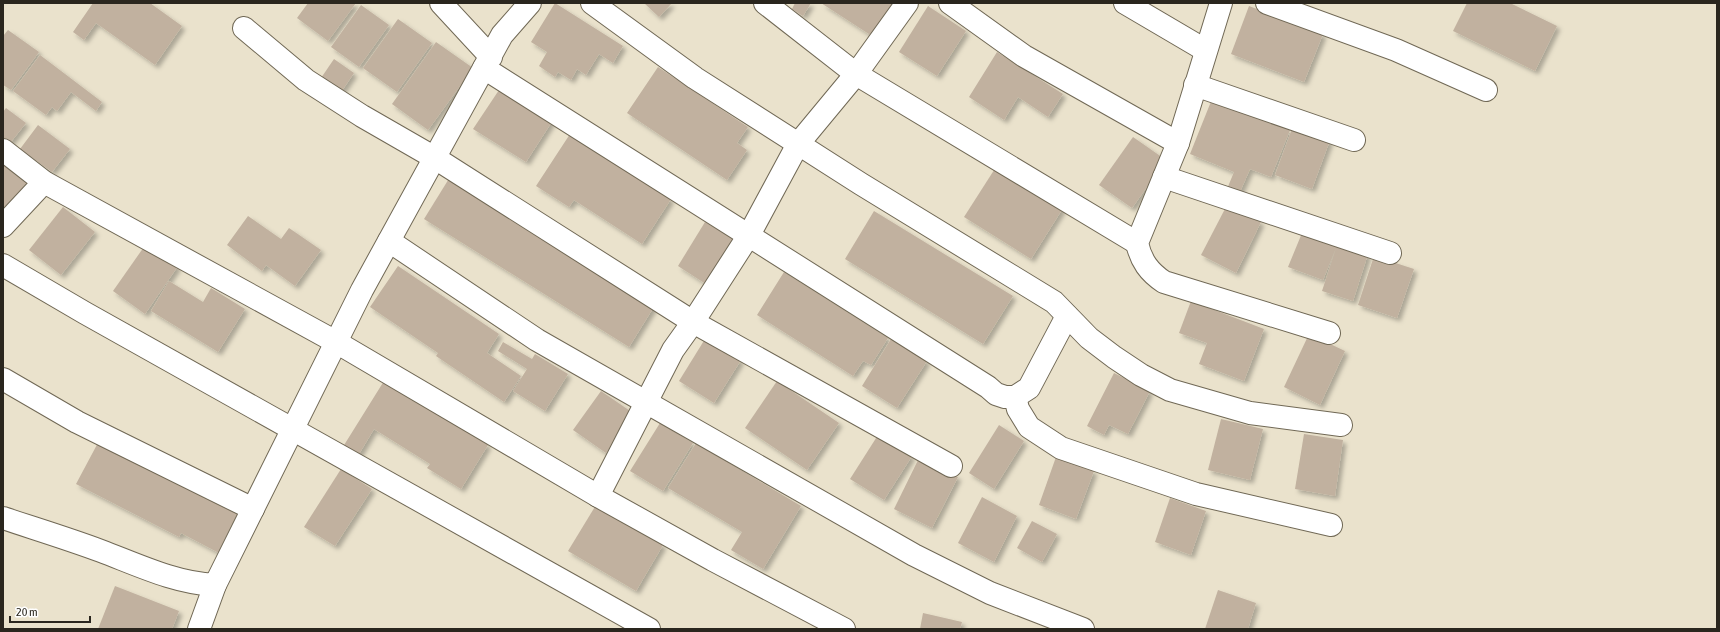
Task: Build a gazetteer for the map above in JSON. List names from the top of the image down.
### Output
{
  "scale_bar": "20 m"
}
